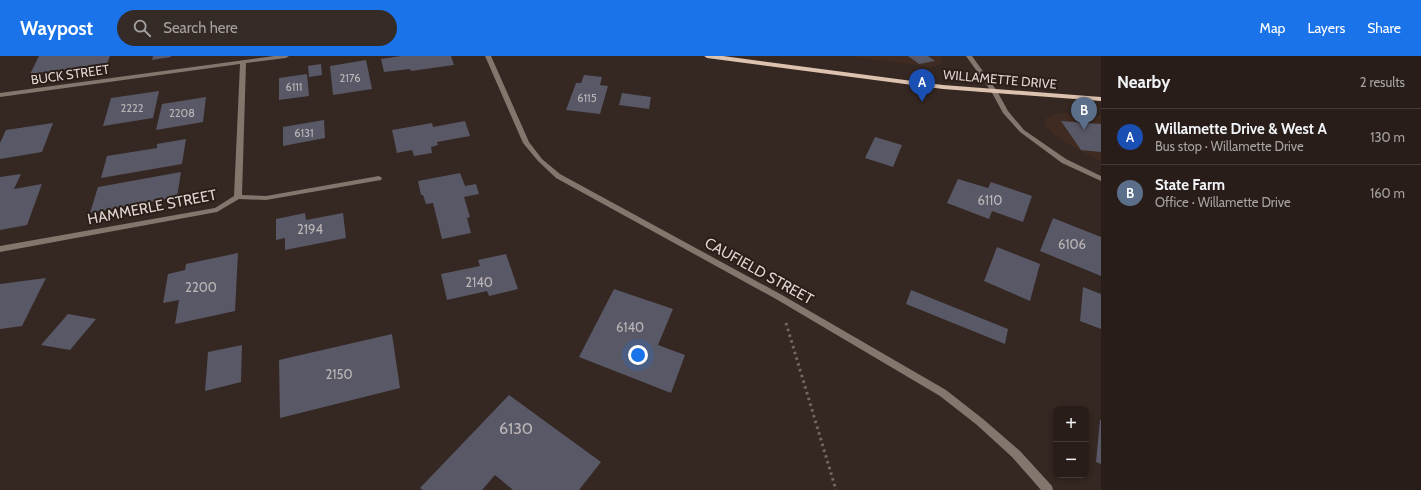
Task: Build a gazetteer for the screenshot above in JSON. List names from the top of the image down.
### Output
{
  "streets": {
    "main road": ["WILLAMETTE DRIVE"],
    "street": ["BUCK STREET", "HAMMERLE STREET", "CAUFIELD STREET"]
  },
  "house_numbers": [
    "2176",
    "6111",
    "6115",
    "2222",
    "2208",
    "6131",
    "6110",
    "2194",
    "6106",
    "2140",
    "2200",
    "6140",
    "2150",
    "6130"
  ],
  "page": {
    "header": "Waypost",
    "search": "Search here",
    "nav": ["Map", "Layers", "Share"],
    "heading": ["Nearby", "2 results"],
    "pins": ["A", "B"],
    "list": [
      {
        "mark": "A",
        "name": "Willamette Drive & West A",
        "note": "Bus stop · Willamette Drive",
        "value": "130 m"
      },
      {
        "mark": "B",
        "name": "State Farm",
        "note": "Office · Willamette Drive",
        "value": "160 m"
      }
    ],
    "map_buttons": ["+", "−"]
  }
}
